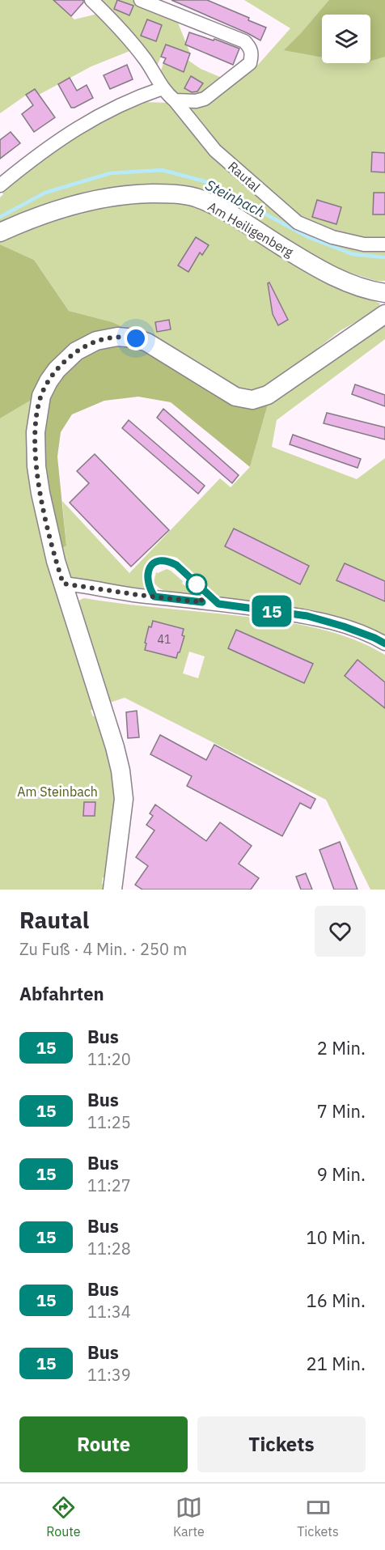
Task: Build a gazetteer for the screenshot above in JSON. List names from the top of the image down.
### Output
{
  "streets": {
    "street": ["Rautal", "Am Heiligenberg"]
  },
  "water": ["Steinbach"],
  "parks": ["Am Steinbach"],
  "lines": ["bus line 15"],
  "house_numbers": ["41"],
  "page": {
    "on_map": "15",
    "heading": [
      ["Rautal", "Zu Fuß · 4 Min. · 250 m"],
      "Abfahrten"
    ],
    "list": [
      {
        "mark": "15",
        "name": "Bus",
        "note": "11:20",
        "value": "2 Min."
      },
      {
        "mark": "15",
        "name": "Bus",
        "note": "11:25",
        "value": "7 Min."
      },
      {
        "mark": "15",
        "name": "Bus",
        "note": "11:27",
        "value": "9 Min."
      },
      {
        "mark": "15",
        "name": "Bus",
        "note": "11:28",
        "value": "10 Min."
      },
      {
        "mark": "15",
        "name": "Bus",
        "note": "11:34",
        "value": "16 Min."
      },
      {
        "mark": "15",
        "name": "Bus",
        "note": "11:39",
        "value": "21 Min."
      }
    ],
    "buttons": ["Route", "Tickets"],
    "tabs": ["Route", "Karte", "Tickets"]
  }
}
